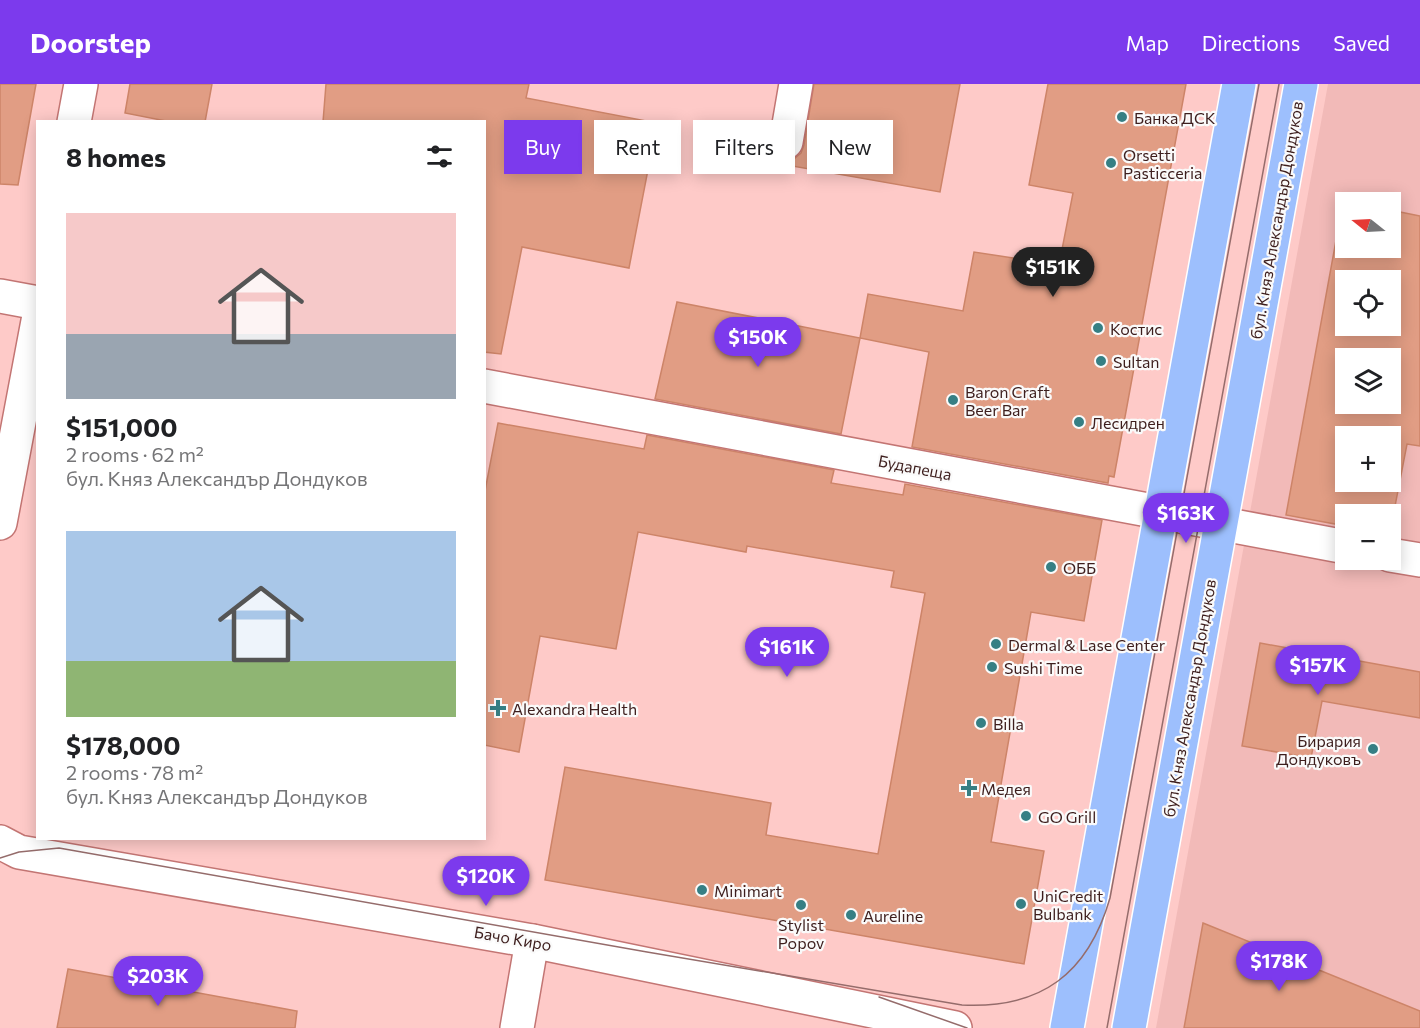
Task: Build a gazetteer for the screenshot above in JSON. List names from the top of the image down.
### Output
{
  "streets": {
    "main road": ["бул. Княз Александър Дондуков"],
    "street": ["Будапеща", "Бачо Киро"]
  },
  "crossings": [
    ["бул. Княз Александър Дондуков", "Будапеща"]
  ],
  "places": {
    "other": [
      "Банка ДСК",
      "Orsetti Pasticceria",
      "Костис",
      "Sultan",
      "Baron Craft Beer Bar",
      "Лесидрен",
      "ОББ",
      "Dermal & Lase Center",
      "Sushi Time",
      "Billa",
      "Бирария Дондуковъ",
      "GO Grill",
      "Minimart",
      "UniCredit Bulbank",
      "Stylist Popov",
      "Aureline"
    ],
    "health": ["Alexandra Health", "Медея"]
  },
  "north": "left",
  "page": {
    "header": "Doorstep",
    "nav": ["Map", "Directions", "Saved"],
    "chip": [
      "Buy",
      "Rent",
      "Filters",
      "New"
    ],
    "heading": "8 homes",
    "map_buttons": ["+", "−"],
    "list": [
      {
        "name": "$151,000",
        "note": "2 rooms · 62 m² · бул. Княз Александър Дондуков"
      },
      {
        "name": "$178,000",
        "note": "2 rooms · 78 m² · бул. Княз Александър Дондуков"
      }
    ],
    "price": [
      "$151K",
      "$150K",
      "$163K",
      "$161K",
      "$157K",
      "$120K",
      "$178K",
      "$203K"
    ]
  }
}
